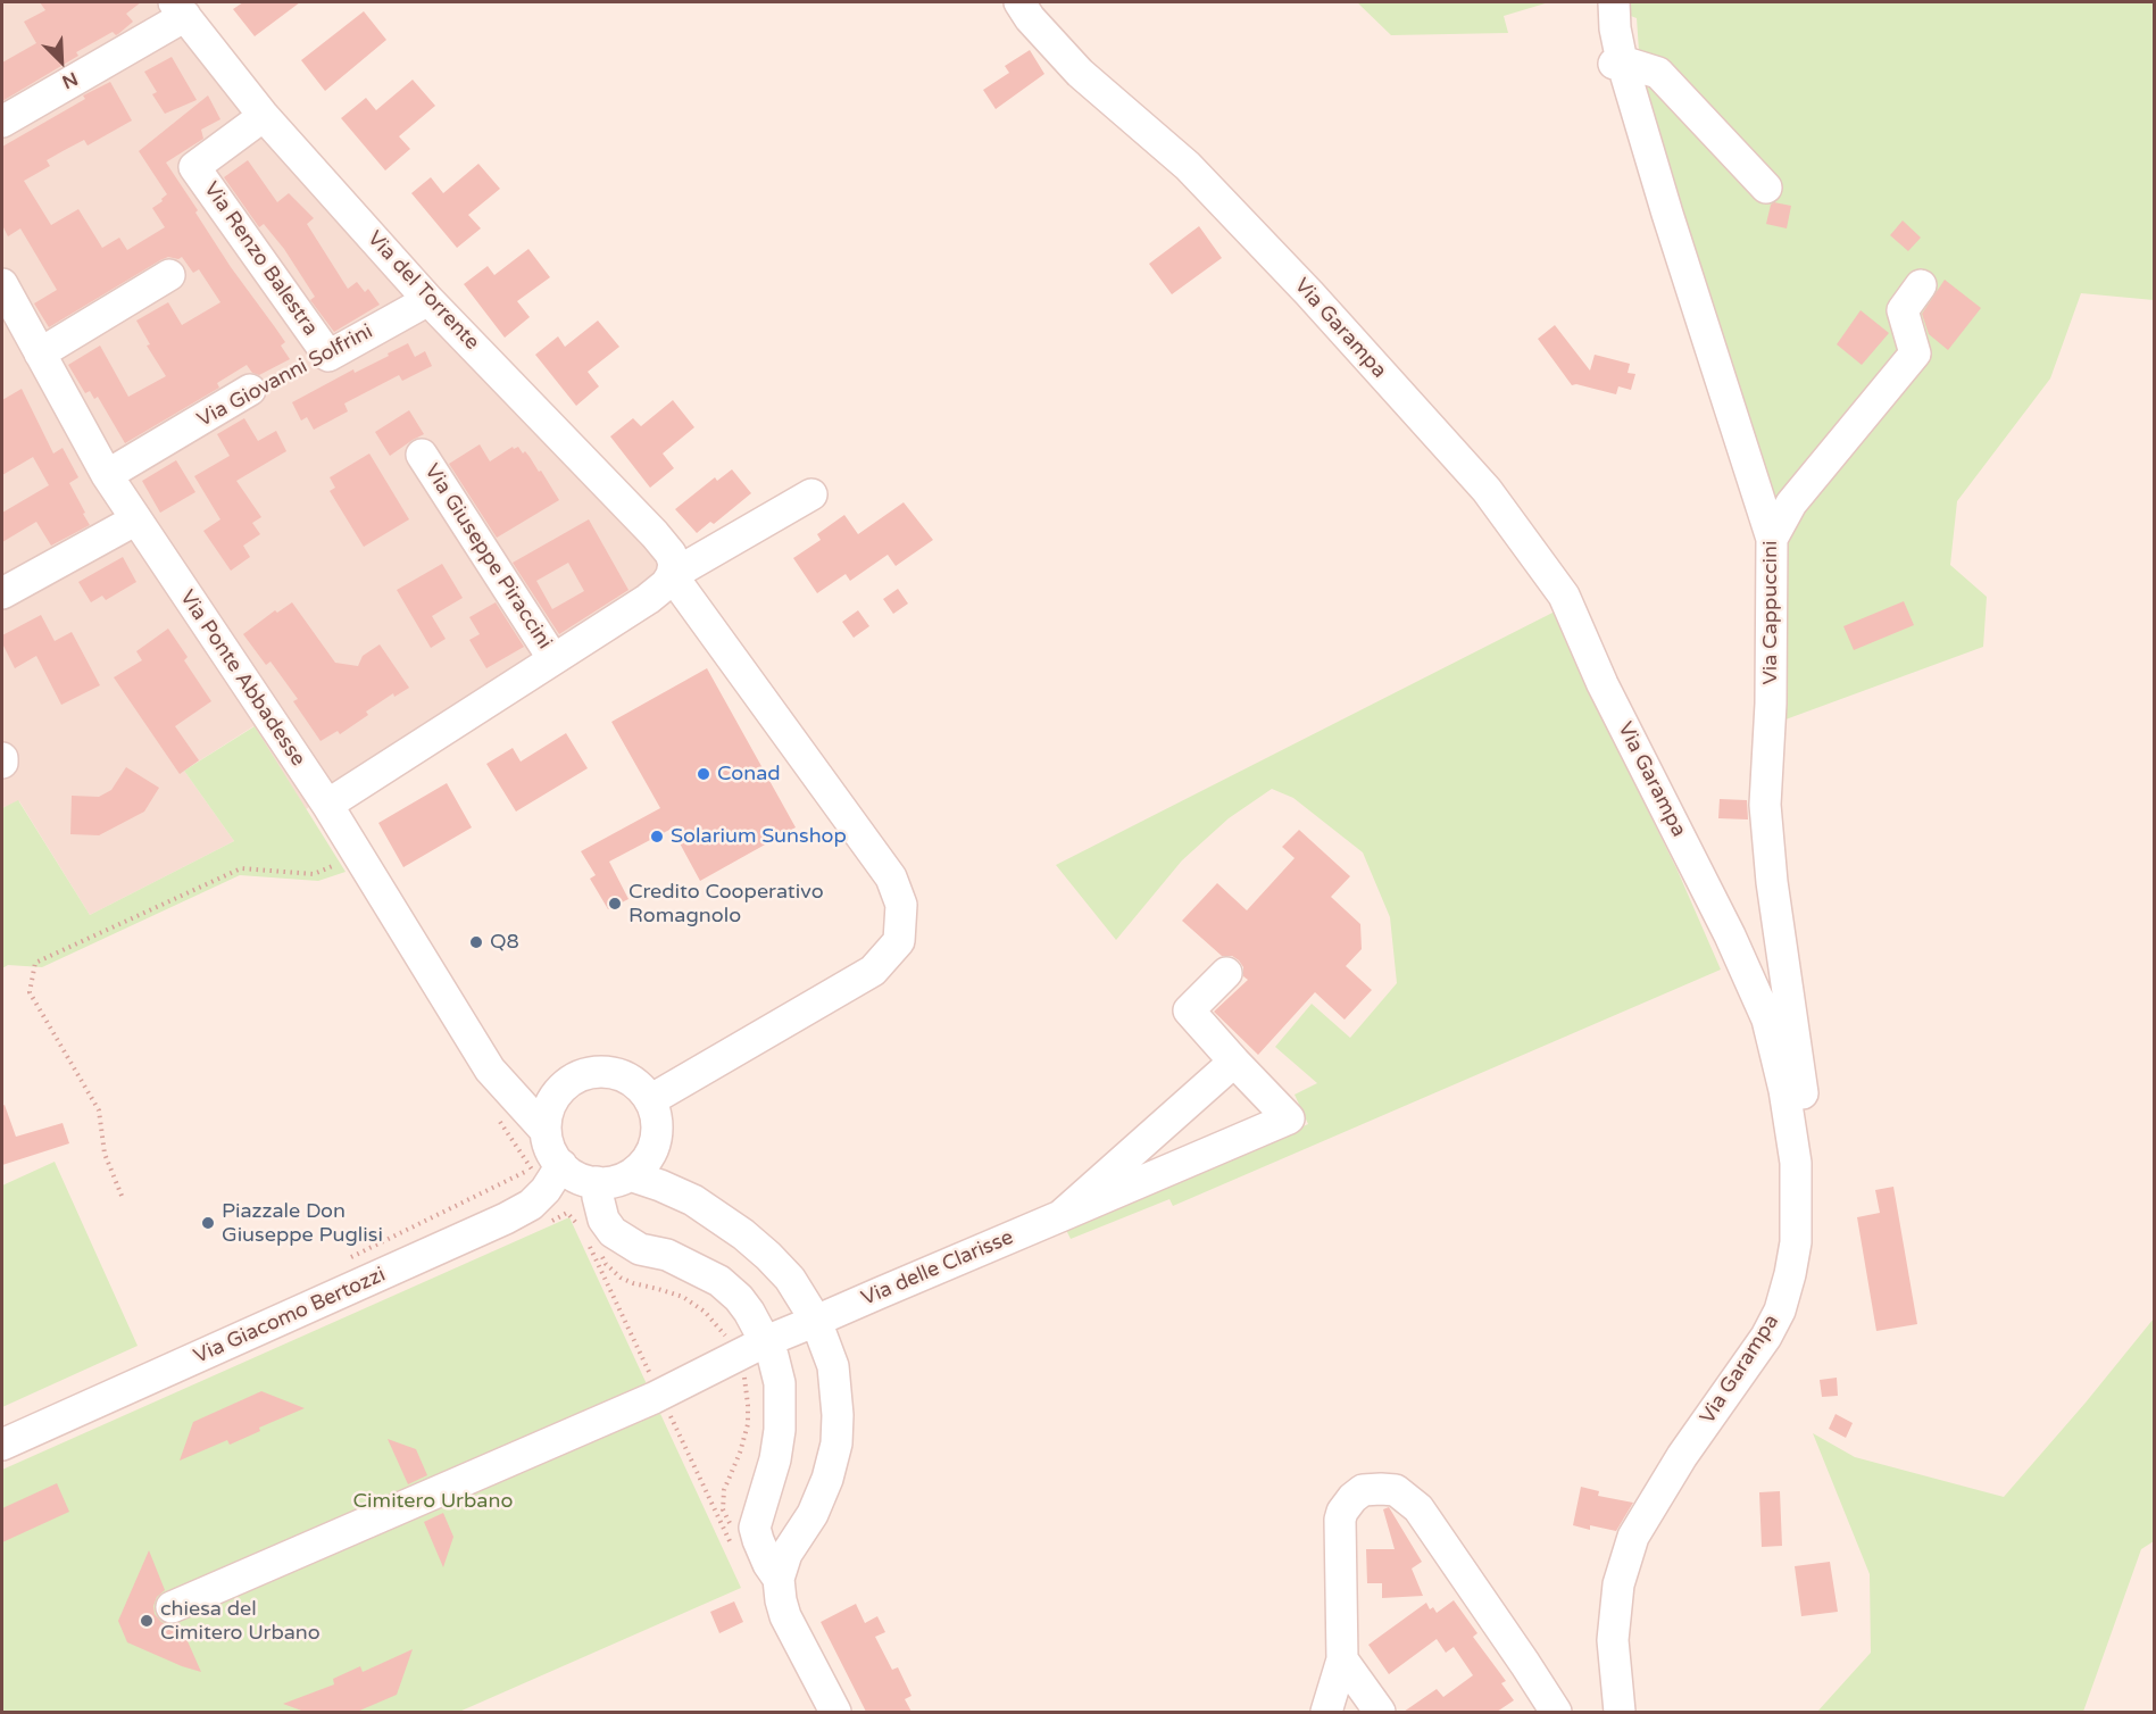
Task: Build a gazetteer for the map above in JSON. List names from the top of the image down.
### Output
{
  "streets": {
    "street": [
      "Via Renzo Balestra",
      "Via del Torrente",
      "Via Garampa",
      "Via Giovanni Solfrini",
      "Via Giuseppe Piraccini",
      "Via Cappuccini",
      "Via Ponte Abbadesse",
      "Via delle Clarisse",
      "Via Giacomo Bertozzi"
    ]
  },
  "crossings": [
    ["Via Renzo Balestra", "Via del Torrente"],
    ["Via Renzo Balestra", "Via Giovanni Solfrini"],
    ["Via del Torrente", "Via Giovanni Solfrini"],
    ["Via Garampa", "Via Cappuccini"],
    ["Via Giovanni Solfrini", "Via Ponte Abbadesse"],
    ["Via Ponte Abbadesse", "Via Giacomo Bertozzi"]
  ],
  "parks": ["Cimitero Urbano"],
  "places": [
    "Conad",
    "Solarium Sunshop",
    "Credito Cooperativo Romagnolo",
    "Q8",
    "Piazzale Don Giuseppe Puglisi",
    "chiesa del Cimitero Urbano"
  ],
  "north": "bottom right"
}
